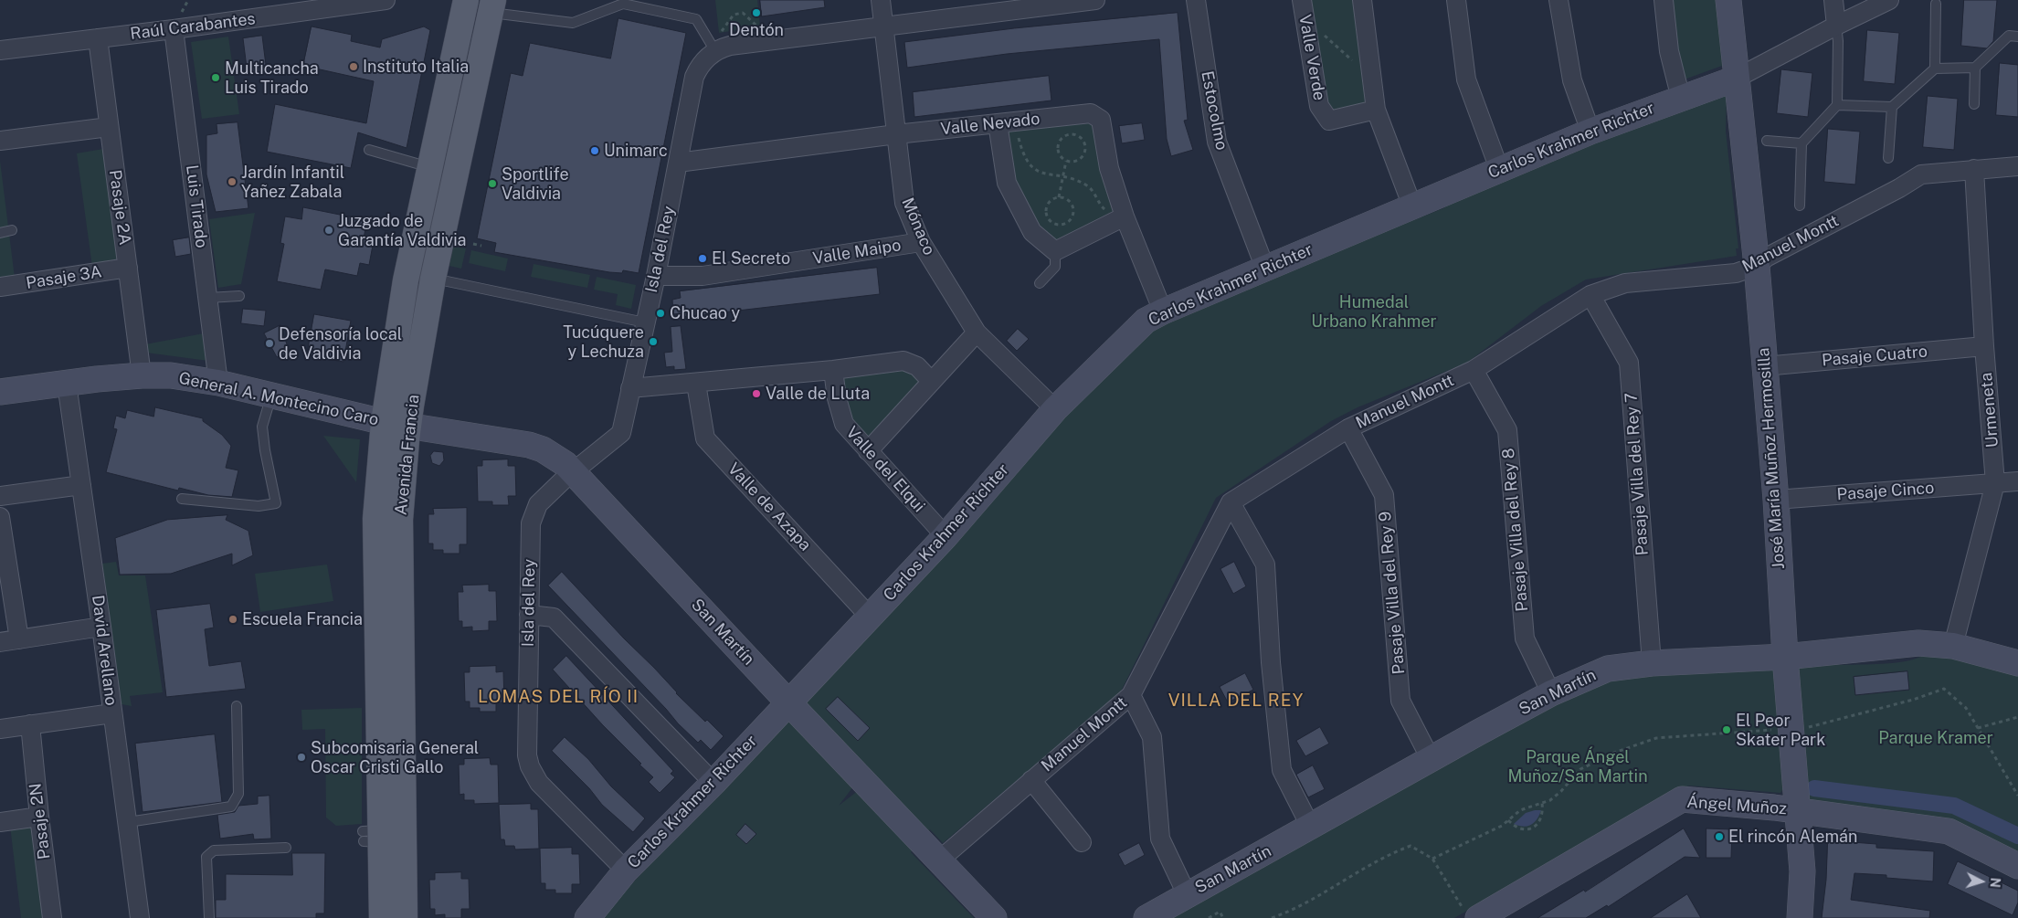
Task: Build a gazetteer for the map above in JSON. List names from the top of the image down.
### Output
{
  "streets": {
    "main road": ["Avenida Francia"],
    "street": [
      "Raúl Carabantes",
      "Valle Verde",
      "Estocolmo",
      "Valle Nevado",
      "Carlos Krahmer Richter",
      "Luis Tirado",
      "Pasaje 2A",
      "Mónaco",
      "Manuel Montt",
      "Isla del Rey",
      "Valle Maipo",
      "Pasaje 3A",
      "Pasaje Cuatro",
      "General A. Montecino Caro",
      "Urmeneta",
      "José María Muñoz Hermosilla",
      "Valle del Elqui",
      "Pasaje Villa del Rey 7",
      "Pasaje Cinco",
      "Valle de Azapa",
      "Pasaje Villa del Rey 8",
      "Pasaje Villa del Rey 9",
      "San Martín",
      "David Arellano",
      "Ángel Muñoz",
      "Pasaje 2N"
    ]
  },
  "crossings": [
    ["Raúl Carabantes", "Luis Tirado"],
    ["Raúl Carabantes", "Pasaje 2A"],
    ["Estocolmo", "Carlos Krahmer Richter"],
    ["Valle Nevado", "Carlos Krahmer Richter"],
    ["Valle Nevado", "Mónaco"],
    ["Valle Nevado", "Isla del Rey"],
    ["Carlos Krahmer Richter", "Mónaco"],
    ["Carlos Krahmer Richter", "Isla del Rey"],
    ["Carlos Krahmer Richter", "José María Muñoz Hermosilla"],
    ["Carlos Krahmer Richter", "Valle del Elqui"],
    ["Carlos Krahmer Richter", "Valle de Azapa"],
    ["Carlos Krahmer Richter", "San Martín"],
    ["Luis Tirado", "General A. Montecino Caro"],
    ["Pasaje 2A", "Pasaje 3A"],
    ["Pasaje 2A", "General A. Montecino Caro"],
    ["Mónaco", "Isla del Rey"],
    ["Mónaco", "Valle Maipo"],
    ["Manuel Montt", "Urmeneta"],
    ["Manuel Montt", "José María Muñoz Hermosilla"],
    ["Manuel Montt", "Pasaje Villa del Rey 7"],
    ["Manuel Montt", "Pasaje Villa del Rey 8"],
    ["Manuel Montt", "Pasaje Villa del Rey 9"],
    ["Manuel Montt", "San Martín"],
    ["Isla del Rey", "Valle Maipo"],
    ["Isla del Rey", "San Martín"],
    ["Pasaje Cuatro", "Urmeneta"],
    ["Pasaje Cuatro", "José María Muñoz Hermosilla"],
    ["General A. Montecino Caro", "Avenida Francia"],
    ["General A. Montecino Caro", "San Martín"],
    ["General A. Montecino Caro", "David Arellano"],
    ["Urmeneta", "Pasaje Cinco"],
    ["Urmeneta", "San Martín"],
    ["Avenida Francia", "San Martín"],
    ["José María Muñoz Hermosilla", "Pasaje Cinco"],
    ["José María Muñoz Hermosilla", "San Martín"],
    ["José María Muñoz Hermosilla", "Ángel Muñoz"],
    ["Pasaje Villa del Rey 7", "San Martín"],
    ["Pasaje Villa del Rey 8", "San Martín"],
    ["Pasaje Villa del Rey 9", "San Martín"]
  ],
  "districts": ["LOMAS DEL RÍO II", "VILLA DEL REY"],
  "parks": ["Humedal Urbano Krahmer", "Parque Kramer", "Parque Ángel Muñoz/San Martin"],
  "places": [
    "Dentón",
    "Instituto Italia",
    "Multicancha Luis Tirado",
    "Unimarc",
    "Jardín Infantil Yañez Zabala",
    "Sportlife Valdivia",
    "Juzgado de Garantía Valdivia",
    "El Secreto",
    "Chucao y",
    "Tucúquere y Lechuza",
    "Defensoría local de Valdivia",
    "Valle de Lluta",
    "Escuela Francia",
    "El Peor Skater Park",
    "Subcomisaria General Oscar Cristi Gallo",
    "El rincón Alemán"
  ],
  "north": "right"
}
